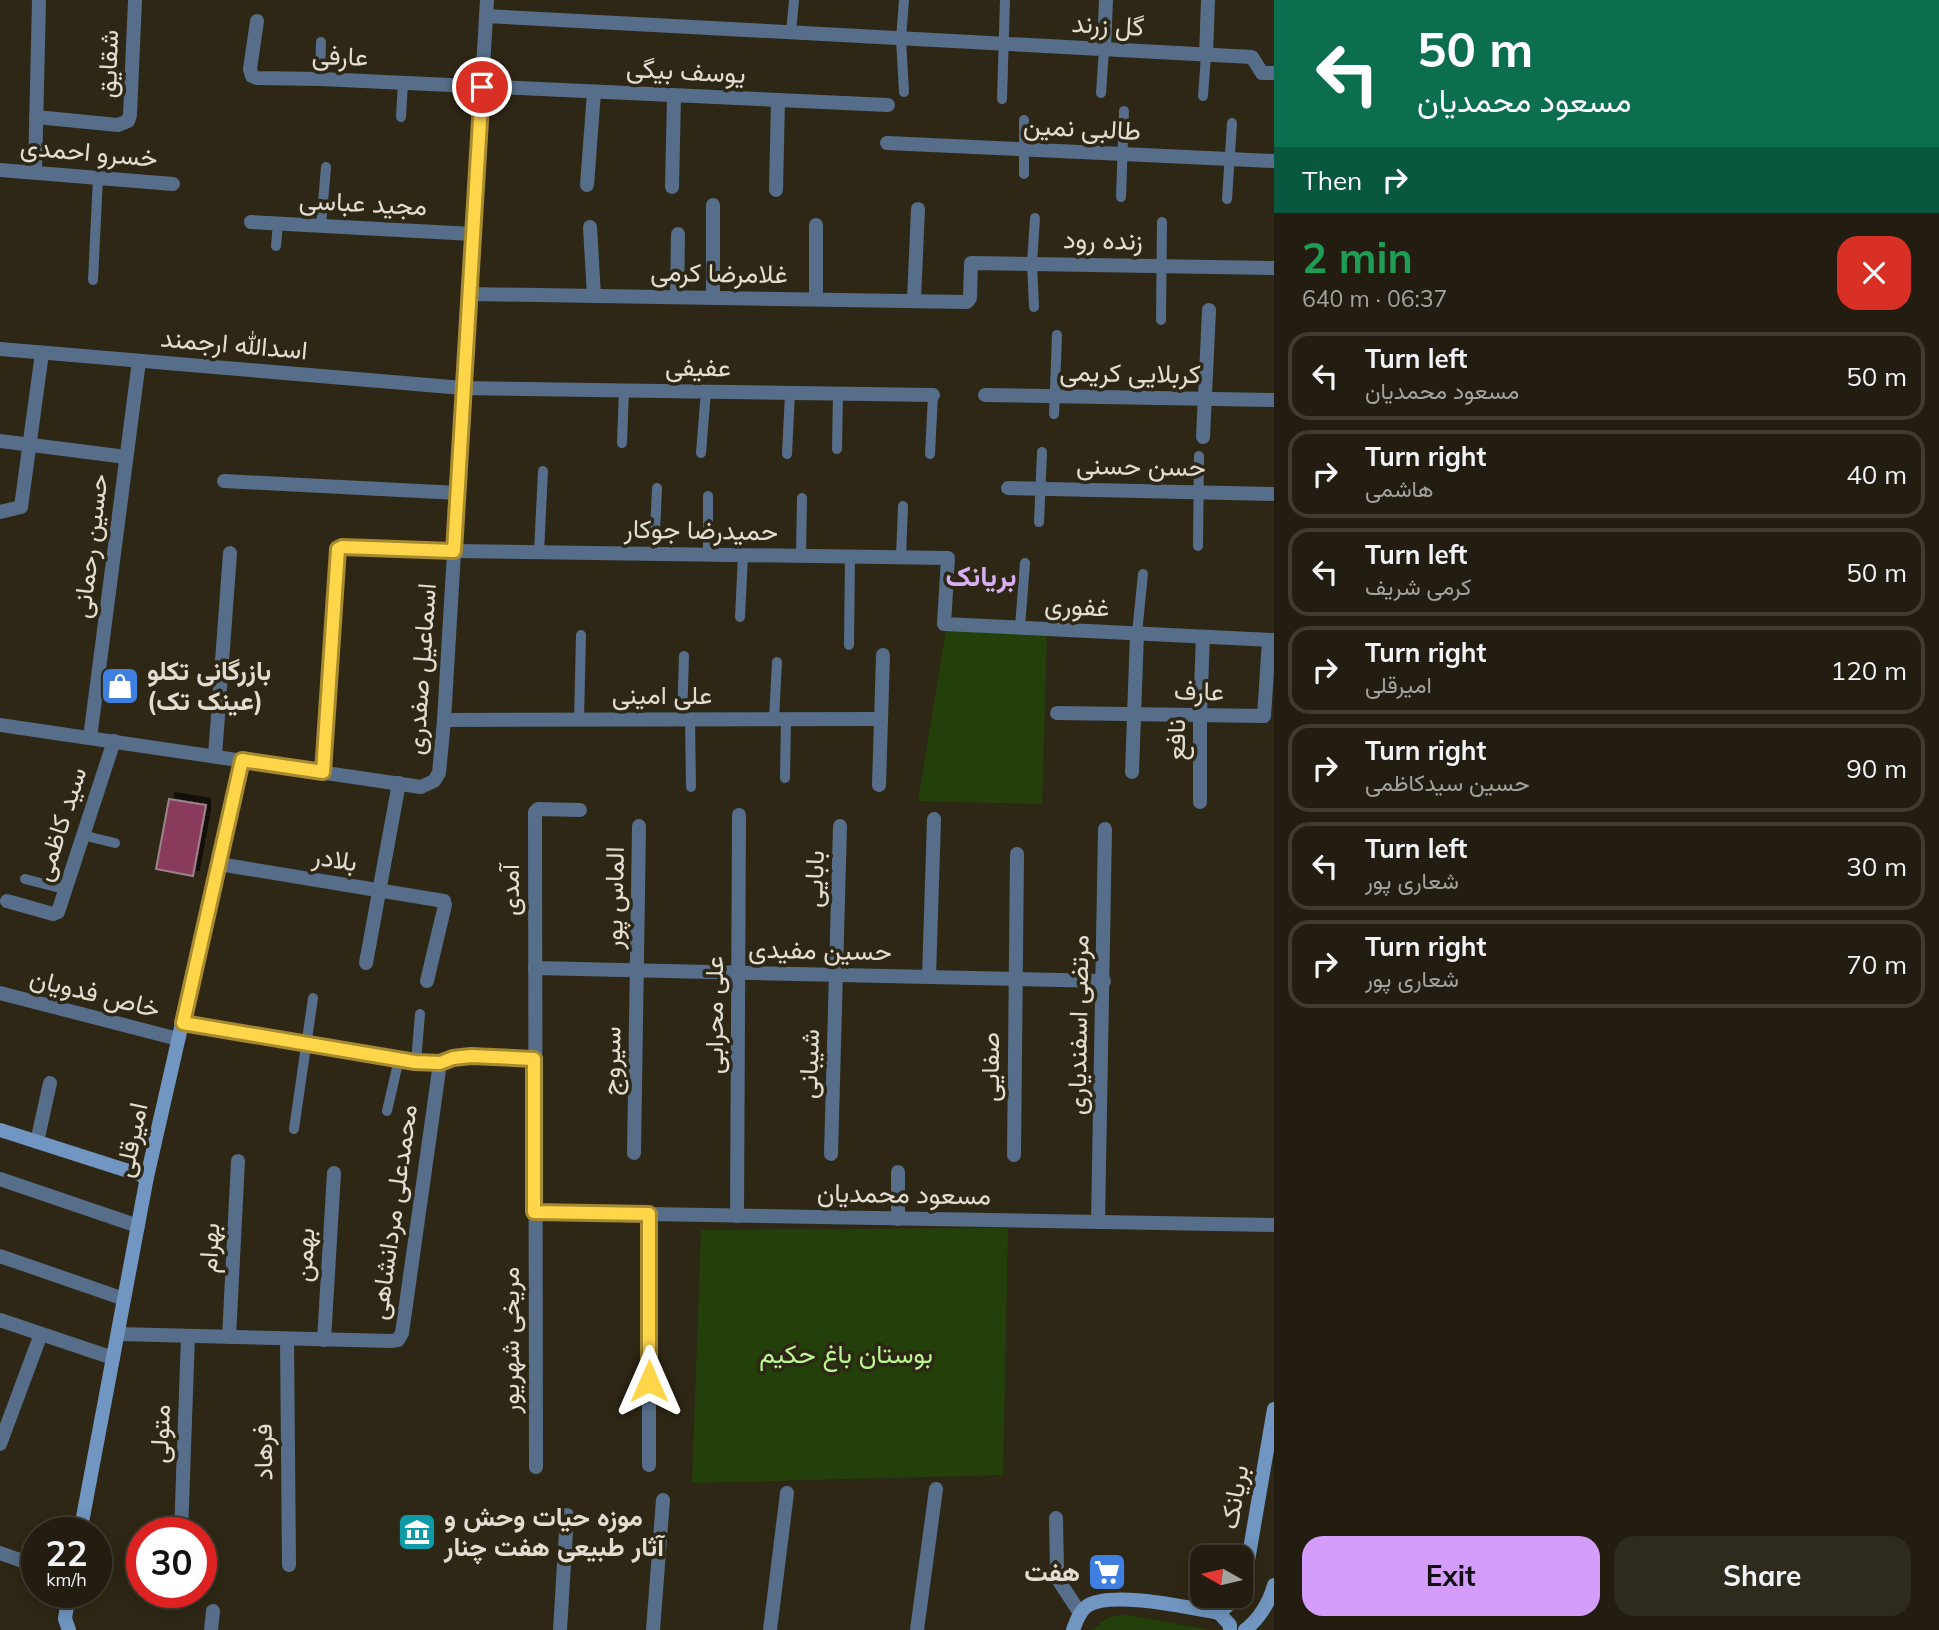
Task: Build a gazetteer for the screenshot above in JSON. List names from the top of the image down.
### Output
{
  "streets": {
    "main road": ["امیرقلی", "بریانک"],
    "street": [
      "گل زرند",
      "عارفی",
      "شقایق",
      "یوسف بیگی",
      "طالبی نمین",
      "خسرو احمدی",
      "مجید عباسی",
      "زنده رود",
      "غلامرضا کرمی",
      "اسدالله ارجمند",
      "عفیفی",
      "کربلایی کریمی",
      "حسن حسنی",
      "حمیدرضا جوکار",
      "حسین رحمانی",
      "غفوری",
      "اسماعیل صفدری",
      "عارف",
      "علی امینی",
      "نافع",
      "سید کاظمی",
      "بلادر",
      "بابایی",
      "آمدی",
      "الماس پور",
      "حسین مفیدی",
      "خاص فدویان",
      "علی محرابی",
      "مرتضی اسفندیاری",
      "سیروج",
      "شیبانی",
      "صفایی",
      "مسعود محمدیان",
      "محمدعلی مردانشاهی",
      "بهرام",
      "بهمن",
      "مریخی شهریور",
      "متولی",
      "فرهاد"
    ]
  },
  "crossings": [
    ["گل زرند", "اسماعیل صفدری"],
    ["عارفی", "یوسف بیگی"],
    ["عارفی", "اسماعیل صفدری"],
    ["یوسف بیگی", "اسماعیل صفدری"],
    ["مجید عباسی", "اسماعیل صفدری"],
    ["زنده رود", "غلامرضا کرمی"],
    ["غلامرضا کرمی", "اسماعیل صفدری"],
    ["اسدالله ارجمند", "عفیفی"],
    ["اسدالله ارجمند", "حسین رحمانی"],
    ["اسدالله ارجمند", "اسماعیل صفدری"],
    ["عفیفی", "اسماعیل صفدری"],
    ["حمیدرضا جوکار", "غفوری"],
    ["حمیدرضا جوکار", "اسماعیل صفدری"],
    ["غفوری", "عارف"],
    ["غفوری", "نافع"],
    ["اسماعیل صفدری", "علی امینی"],
    ["عارف", "نافع"],
    ["بلادر", "امیرقلی"],
    ["بابایی", "حسین مفیدی"],
    ["بابایی", "شیبانی"],
    ["آمدی", "حسین مفیدی"],
    ["آمدی", "مریخی شهریور"],
    ["الماس پور", "حسین مفیدی"],
    ["الماس پور", "سیروج"],
    ["حسین مفیدی", "علی محرابی"],
    ["حسین مفیدی", "مرتضی اسفندیاری"],
    ["حسین مفیدی", "سیروج"],
    ["حسین مفیدی", "شیبانی"],
    ["حسین مفیدی", "صفایی"],
    ["خاص فدویان", "امیرقلی"],
    ["علی محرابی", "مسعود محمدیان"],
    ["مرتضی اسفندیاری", "مسعود محمدیان"],
    ["امیرقلی", "محمدعلی مردانشاهی"],
    ["مسعود محمدیان", "مریخی شهریور"],
    ["محمدعلی مردانشاهی", "بهرام"],
    ["محمدعلی مردانشاهی", "بهمن"],
    ["محمدعلی مردانشاهی", "متولی"],
    ["محمدعلی مردانشاهی", "فرهاد"]
  ],
  "districts": ["بریانک"],
  "parks": ["بوستان باغ حکیم"],
  "places": {
    "shop": ["بازرگانی تکلو (عینک تک)"],
    "museum": ["موزه حیات وحش و آثار طبیعی هفت چنار"],
    "supermarket": ["هفت"]
  },
  "north": "left",
  "page": {
    "turn": ["50 m", "مسعود محمدیان"],
    "then": "Then",
    "heading": ["2 min", "640 m · 06:37"],
    "list": [
      {
        "name": "Turn left",
        "note": "مسعود محمدیان",
        "value": "50 m"
      },
      {
        "name": "Turn right",
        "note": "هاشمی",
        "value": "40 m"
      },
      {
        "name": "Turn left",
        "note": "کرمی شریف",
        "value": "50 m"
      },
      {
        "name": "Turn right",
        "note": "امیرقلی",
        "value": "120 m"
      },
      {
        "name": "Turn right",
        "note": "حسین سیدکاظمی",
        "value": "90 m"
      },
      {
        "name": "Turn left",
        "note": "شعاری پور",
        "value": "30 m"
      },
      {
        "name": "Turn right",
        "note": "شعاری پور",
        "value": "70 m"
      }
    ],
    "speed": "22 km/h",
    "limit": "30",
    "buttons": ["Exit", "Share"]
  }
}
